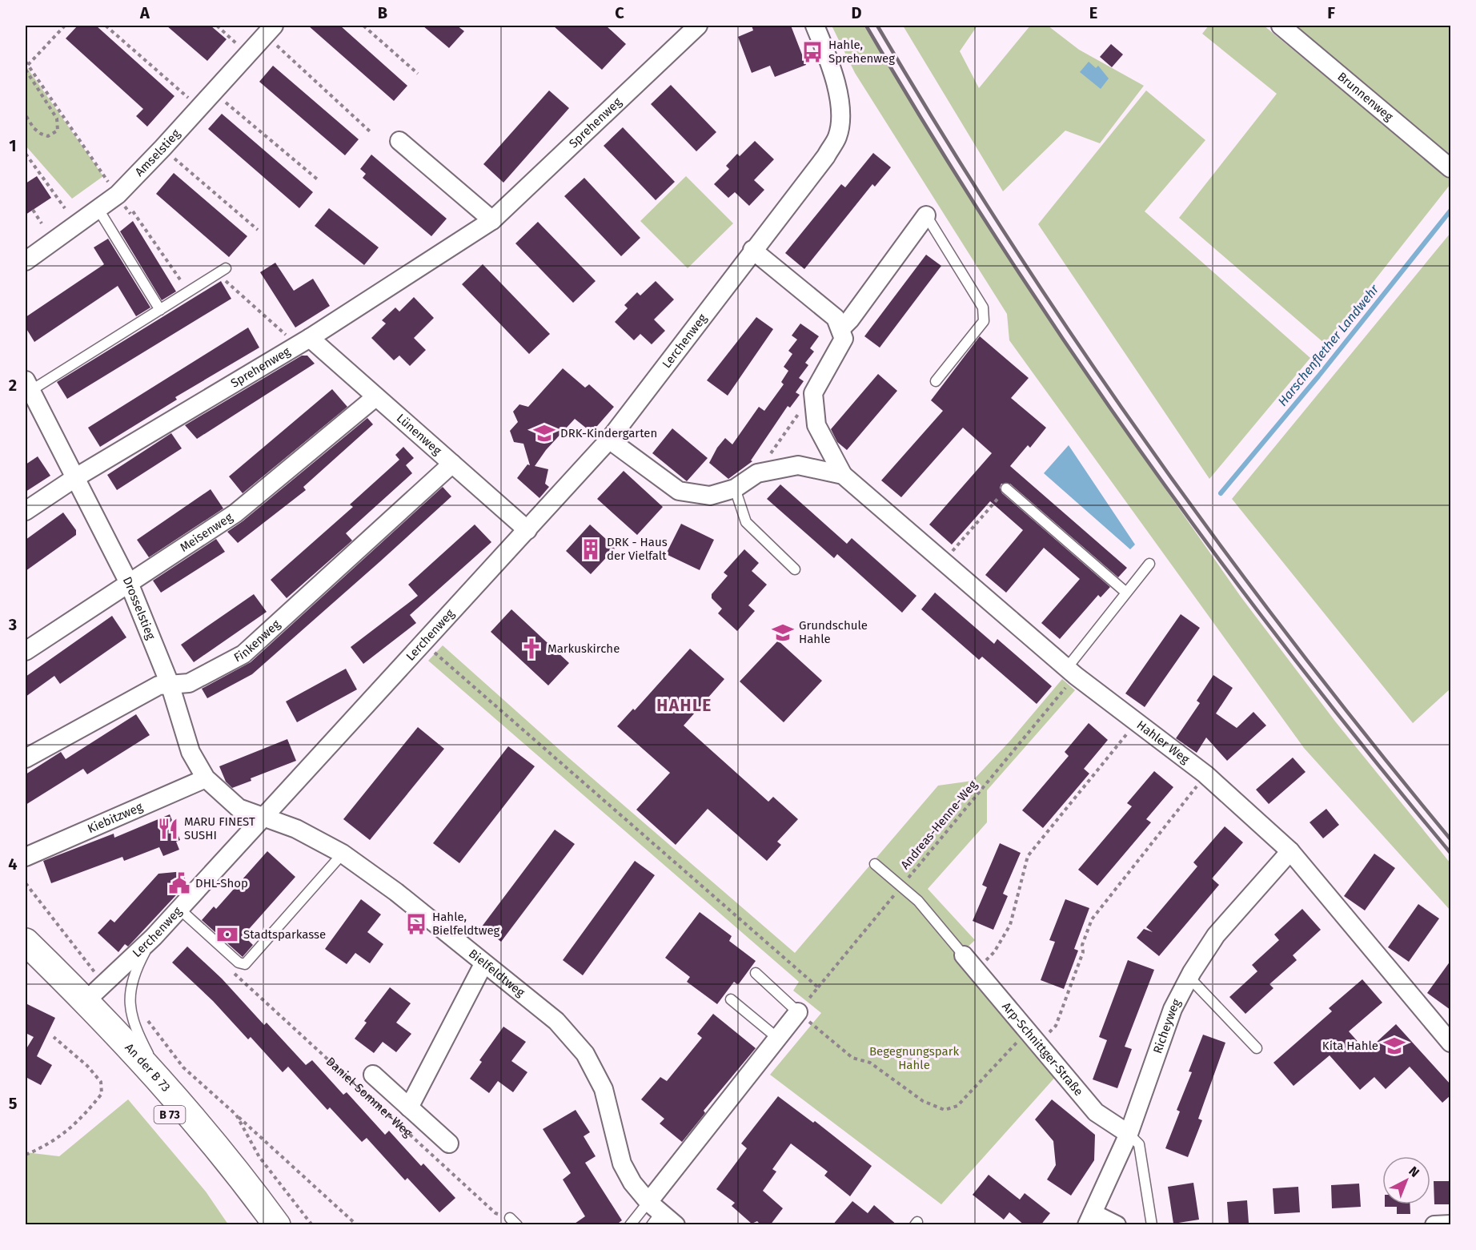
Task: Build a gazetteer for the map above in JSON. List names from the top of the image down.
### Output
{
  "streets": {
    "main road": ["An der B 73", "B 73"],
    "street": [
      "Brunnenweg",
      "Sprehenweg",
      "Amselstieg",
      "Lerchenweg",
      "Lünenweg",
      "Meisenweg",
      "Drosselstieg",
      "Finkenweg",
      "Hahler Weg",
      "Kiebitzweg",
      "Bielfeldtweg",
      "Richeyweg",
      "Arp-Schnittger-Straße",
      "Daniel-Sommer-Weg"
    ],
    "path": ["Andreas-Henne-Weg"]
  },
  "crossings": [
    ["Sprehenweg", "Lünenweg"],
    ["Sprehenweg", "Drosselstieg"],
    ["Lerchenweg", "Lünenweg"],
    ["Lerchenweg", "Drosselstieg"],
    ["Lerchenweg", "Hahler Weg"],
    ["Lerchenweg", "Bielfeldtweg"],
    ["Lerchenweg", "An der B 73"],
    ["Lünenweg", "Meisenweg"],
    ["Lünenweg", "Finkenweg"],
    ["Meisenweg", "Drosselstieg"],
    ["Drosselstieg", "Finkenweg"],
    ["Drosselstieg", "Kiebitzweg"],
    ["Drosselstieg", "Bielfeldtweg"],
    ["Hahler Weg", "Andreas-Henne-Weg"],
    ["Hahler Weg", "Richeyweg"],
    ["Bielfeldtweg", "Daniel-Sommer-Weg"],
    ["Richeyweg", "Arp-Schnittger-Straße"]
  ],
  "districts": ["HAHLE"],
  "water": ["Harschenflether Landwehr"],
  "parks": ["Begegnungspark Hahle"],
  "places": {
    "bus stop": ["Hahle, Sprehenweg", "Hahle, Bielfeldtweg"],
    "school or university": ["DRK-Kindergarten", "Grundschule Hahle", "Kita Hahle"],
    "building": ["DRK - Haus der Vielfalt"],
    "church": ["Markuskirche"],
    "restaurant": ["MARU FINEST SUSHI"],
    "public building": ["DHL-Shop"],
    "bank": ["Stadtsparkasse"]
  },
  "north": "top right",
  "grid": {
    "columns": [
      "A",
      "B",
      "C",
      "D",
      "E",
      "F"
    ],
    "rows": [
      "1",
      "2",
      "3",
      "4",
      "5"
    ]
  }
}
